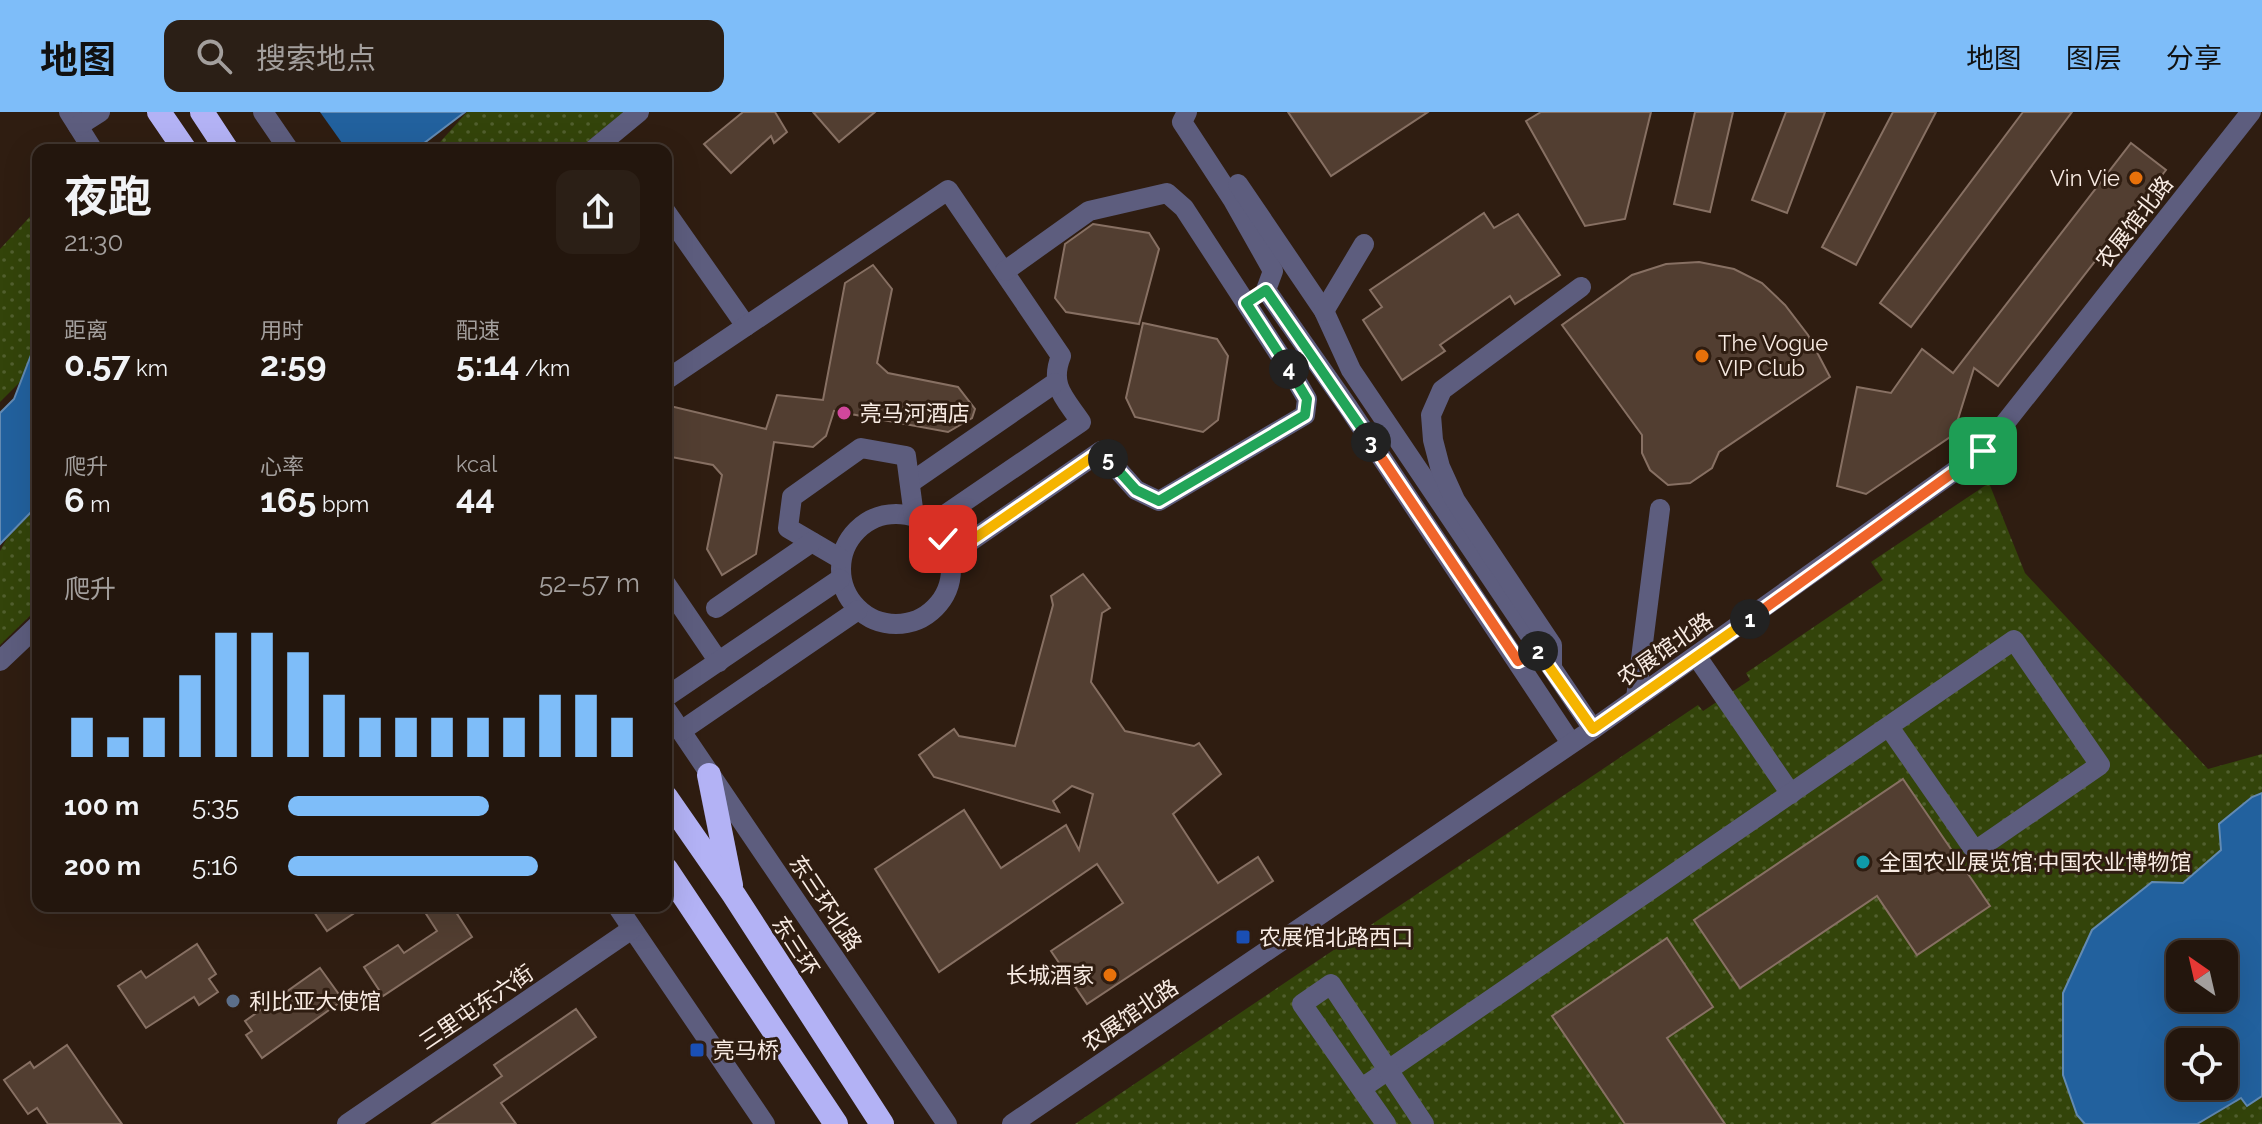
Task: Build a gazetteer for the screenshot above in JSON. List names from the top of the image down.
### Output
{
  "streets": {
    "highway": ["东三环"],
    "street": ["农展馆北路", "东三环北路", "三里屯东六街"]
  },
  "places": {
    "other": [
      "Vin Vie",
      "The Vogue VIP Club",
      "亮马河酒店",
      "全国农业展览馆;中国农业博物馆",
      "长城酒家",
      "利比亚大使馆"
    ],
    "transit": ["农展馆北路西口", "亮马桥"]
  },
  "north": "top left",
  "page": {
    "header": "地图",
    "search": "搜索地点",
    "nav": ["地图", "图层", "分享"],
    "heading": ["夜跑", "21:30"],
    "stats": [
      ["距离", "0.57 km"],
      ["用时", "2:59"],
      ["配速", "5:14 /km"],
      ["爬升", "6 m"],
      ["心率", "165 bpm"],
      ["kcal", "44"]
    ],
    "pins": [
      "4",
      "3",
      "5",
      "1",
      "2"
    ],
    "chart": ["爬升", "52–57 m"],
    "list": [
      {
        "name": "100 m",
        "note": "5:35"
      },
      {
        "name": "200 m",
        "note": "5:16"
      }
    ]
  }
}
